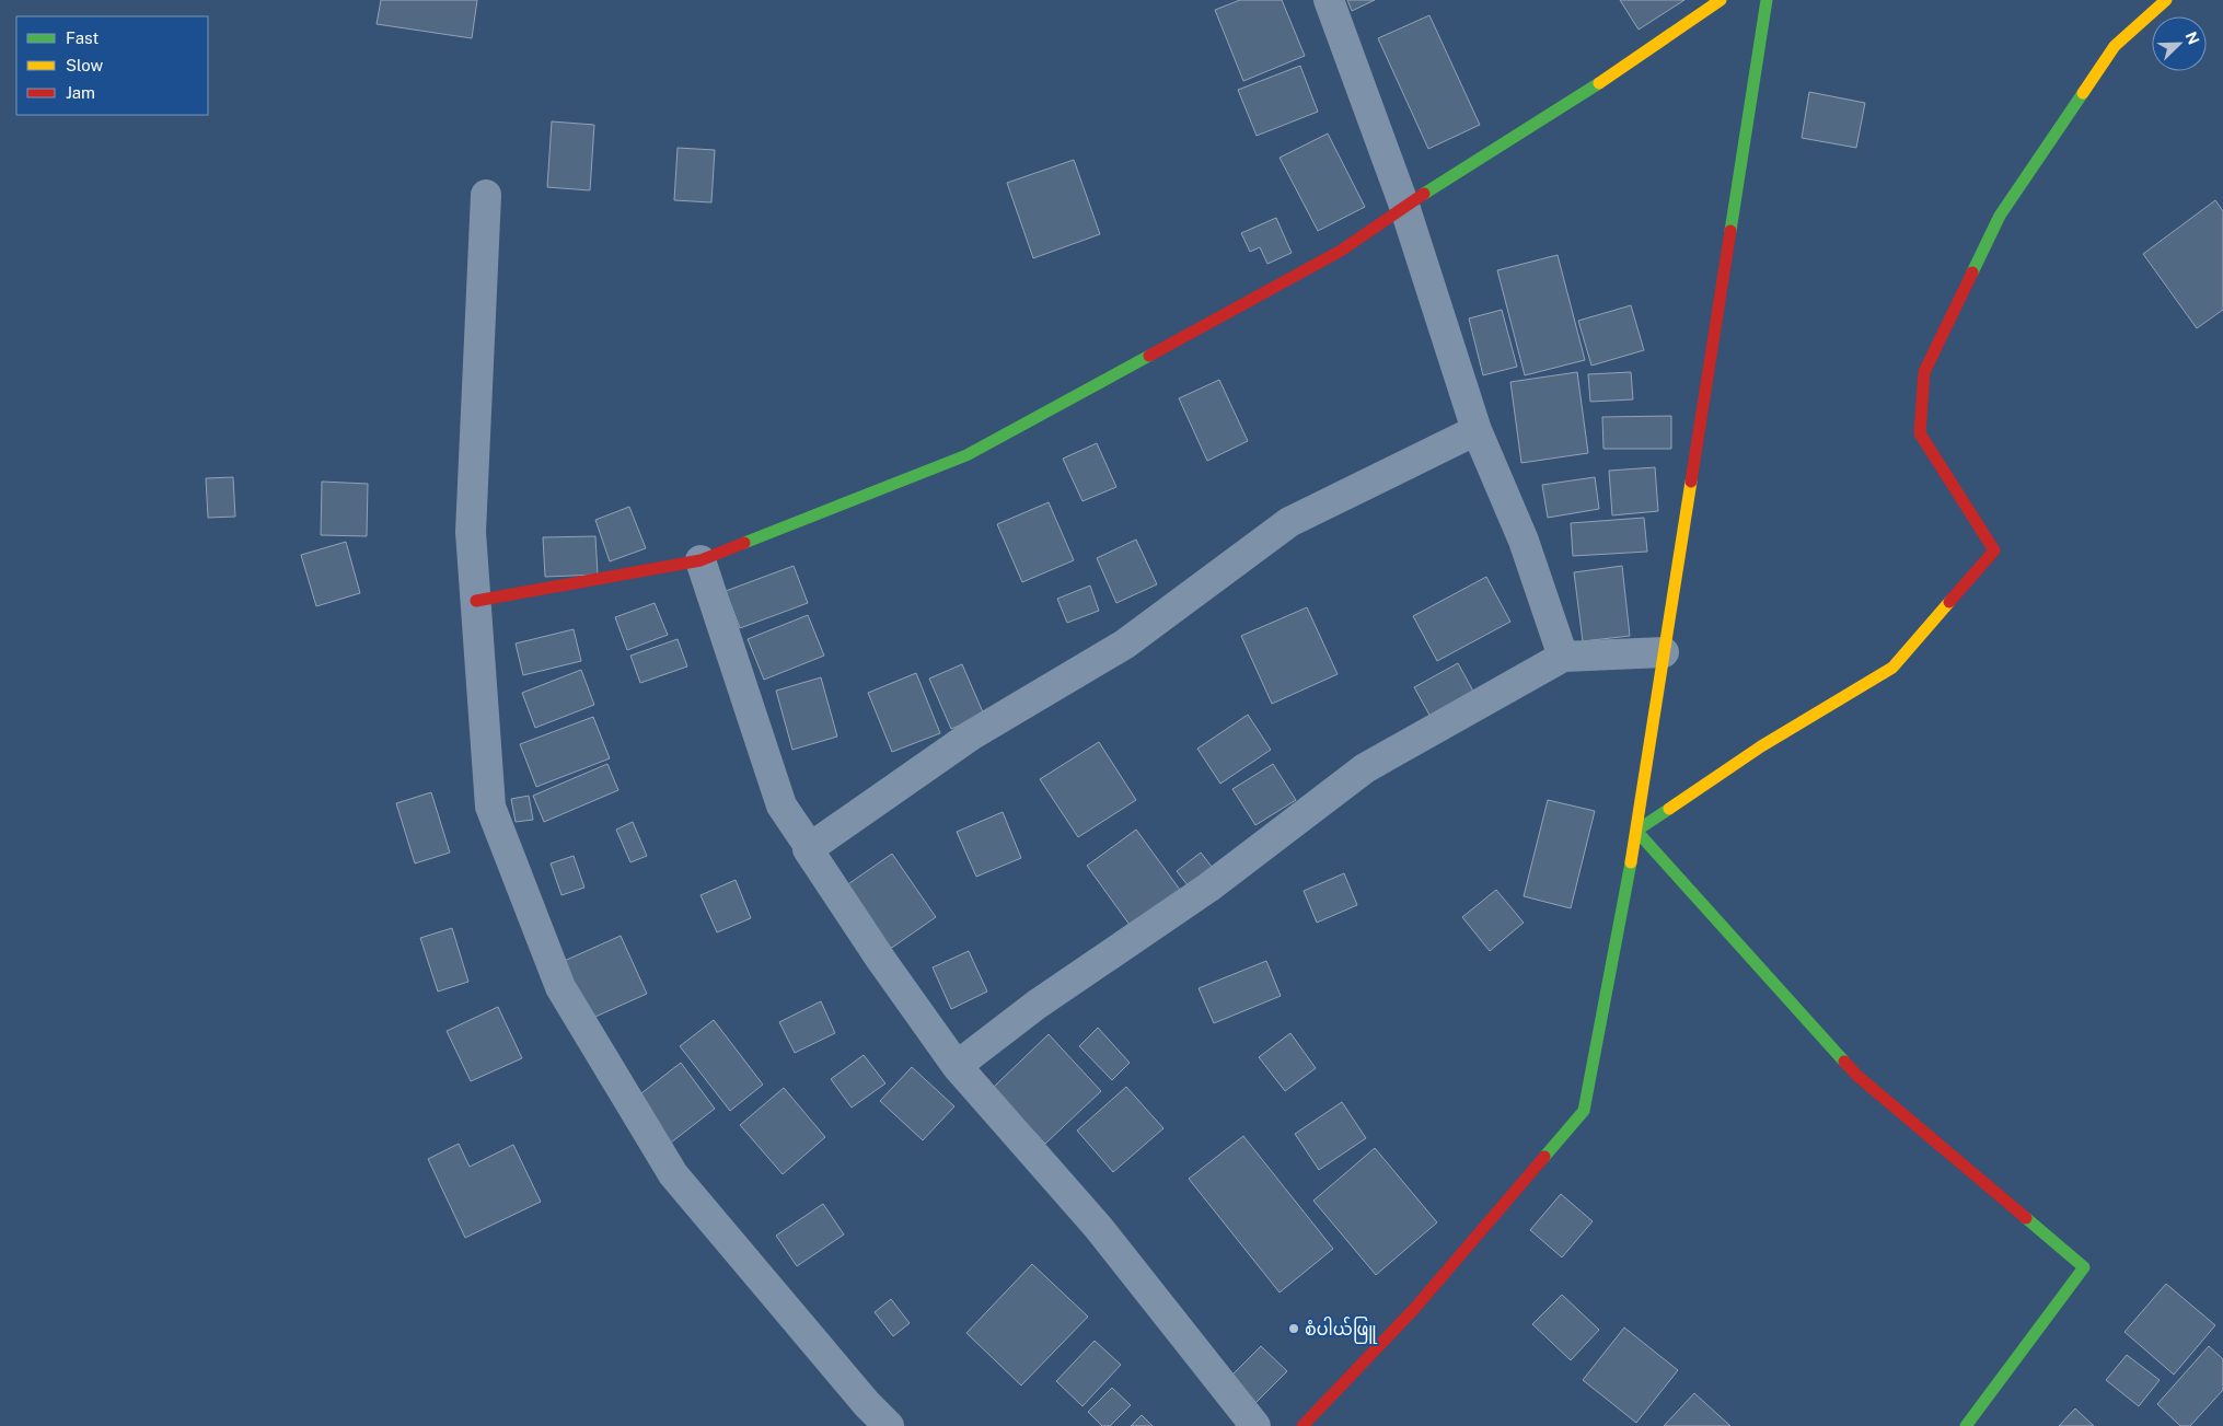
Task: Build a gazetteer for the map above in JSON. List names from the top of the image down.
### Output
{
  "places": ["စံပါယ်ဖြူ"],
  "legend": ["Fast", "Slow", "Jam"],
  "north": "top right"
}
